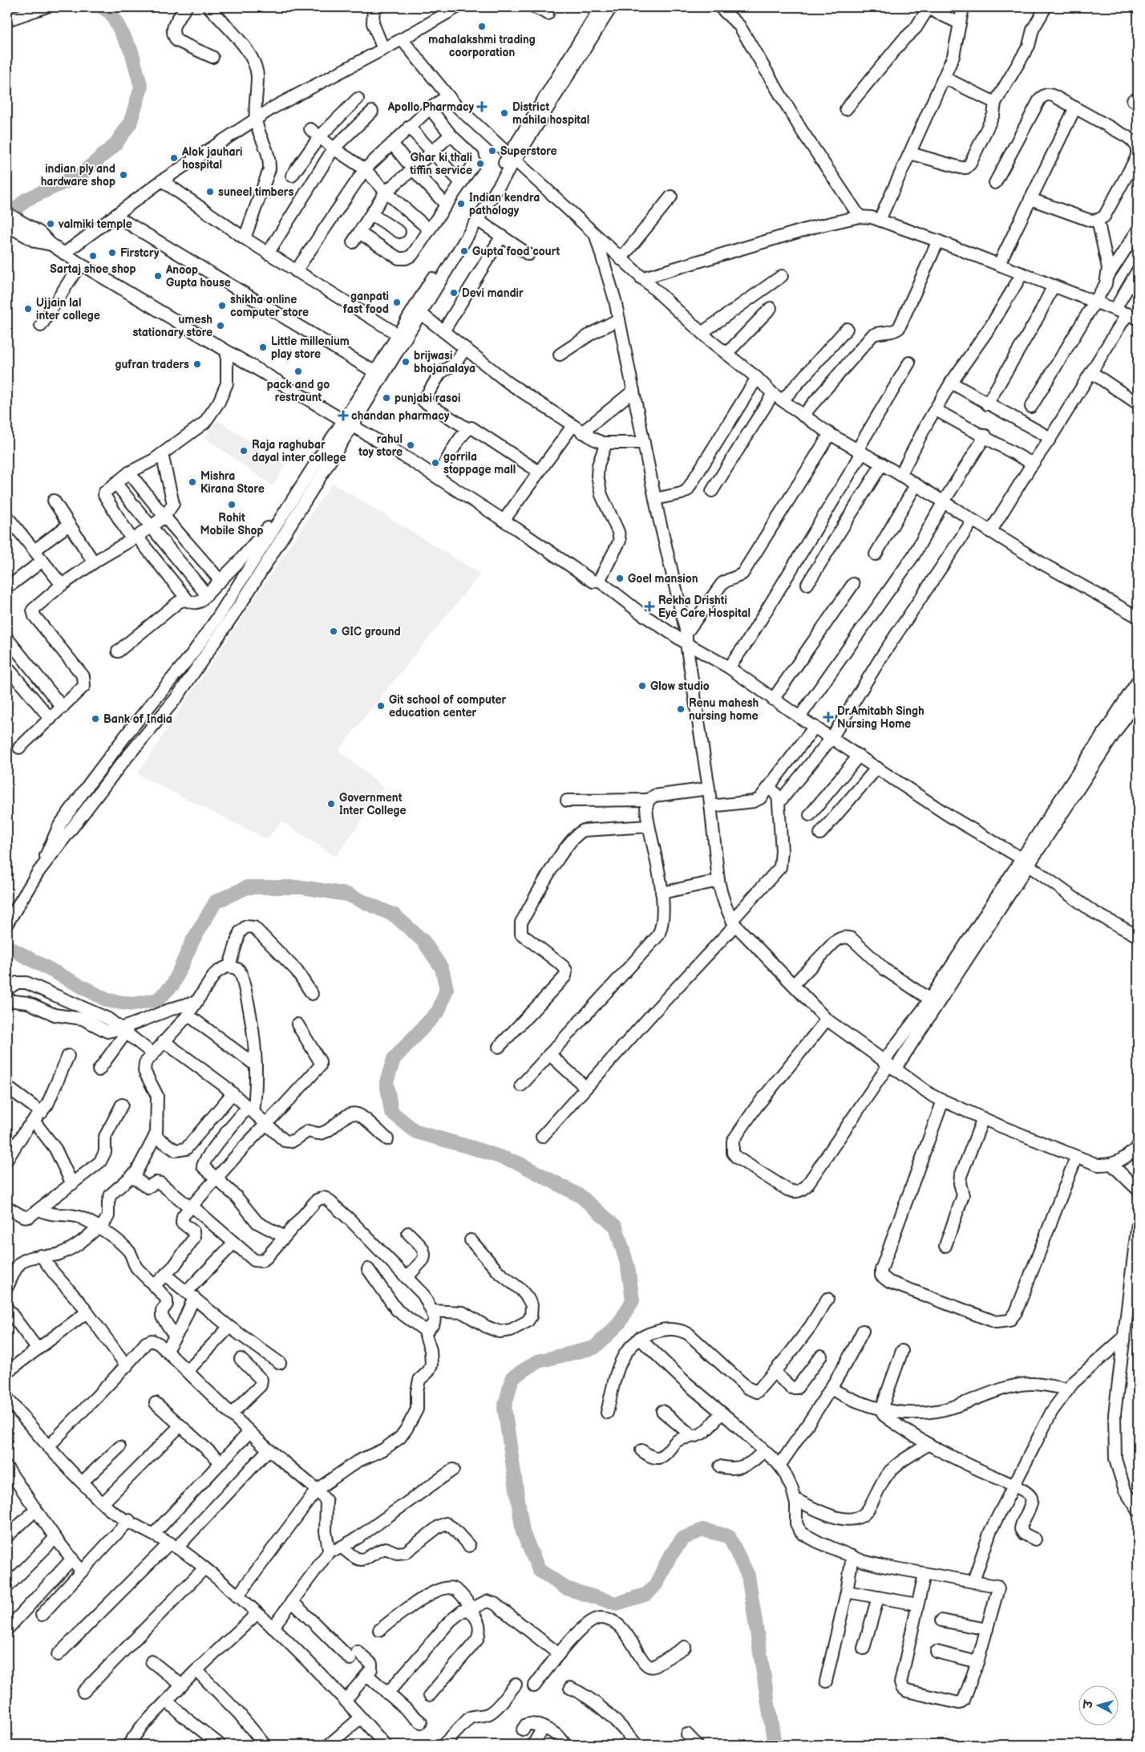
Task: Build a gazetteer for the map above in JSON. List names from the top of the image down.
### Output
{
  "places": {
    "other": [
      "mahalakshmi trading coorporation",
      "District mahila hospital",
      "Superstore",
      "Alok jauhari hospital",
      "Ghar ki thali tiffin service",
      "indian ply and hardware shop",
      "suneel timbers",
      "Indian kendra pathology",
      "valmiki temple",
      "Gupta food court",
      "Firstcry",
      "Sartaj shoe shop",
      "Anoop Gupta house",
      "Devi mandir",
      "ganpati fast food",
      "shikha online computer store",
      "Ujjain lal inter college",
      "umesh stationary store",
      "Little millenium play store",
      "brijwasi bhojanalaya",
      "gufran traders",
      "pack and go restraunt",
      "punjabi rasoi",
      "rahul toy store",
      "Raja raghubar dayal inter college",
      "gorrila stoppage mall",
      "Mishra Kirana Store",
      "Rohit Mobile Shop",
      "Goel mansion",
      "GIC ground",
      "Glow studio",
      "Git school of computer education center",
      "Renu mahesh nursing home",
      "Bank of India",
      "Government Inter College"
    ],
    "health": [
      "Apollo Pharmacy",
      "chandan pharmacy",
      "Rekha Drishti Eye Care Hospital",
      "Dr.Amitabh Singh Nursing Home"
    ]
  },
  "north": "left"
}
